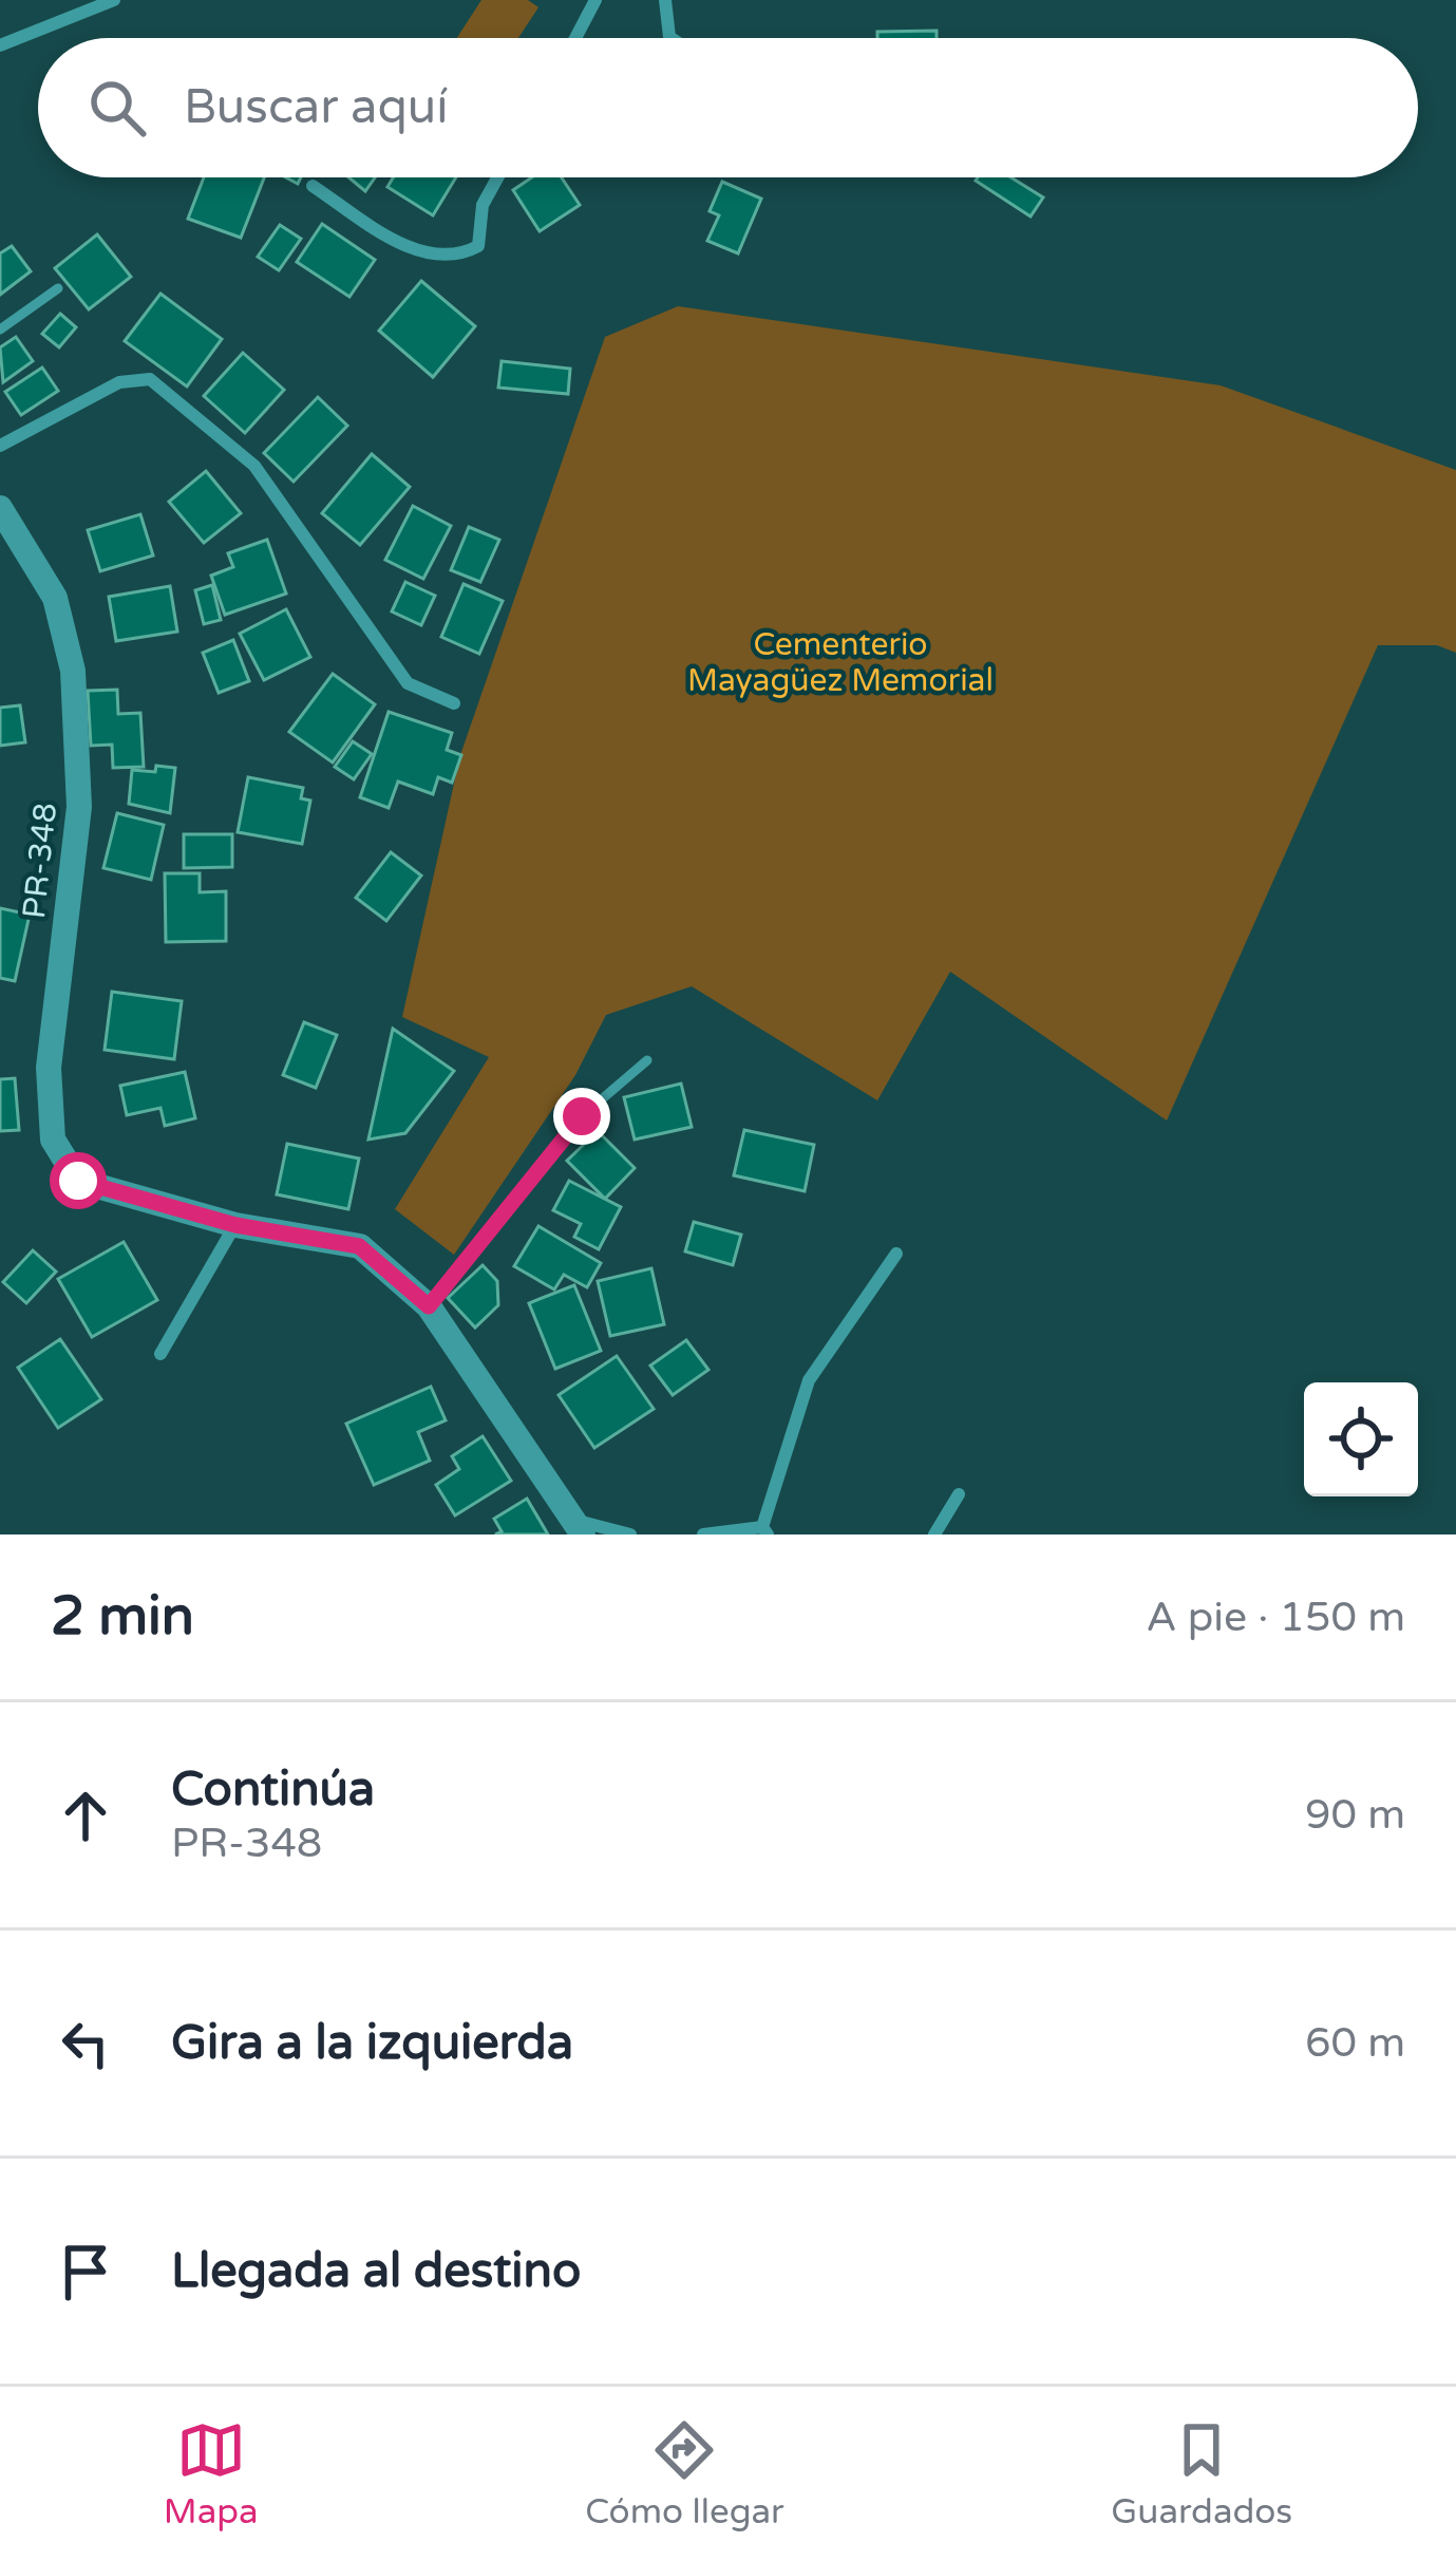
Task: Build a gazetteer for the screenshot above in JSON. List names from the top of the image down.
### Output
{
  "streets": {
    "street": ["PR-348"]
  },
  "parks": ["Cementerio Mayagüez Memorial"],
  "page": {
    "search": "Buscar aquí",
    "heading": ["2 min", "A pie · 150 m"],
    "list": [
      ["Continúa", "PR-348", "90 m"],
      ["Gira a la izquierda", "60 m"],
      "Llegada al destino"
    ],
    "nav": ["Mapa", "Cómo llegar", "Guardados"]
  }
}
